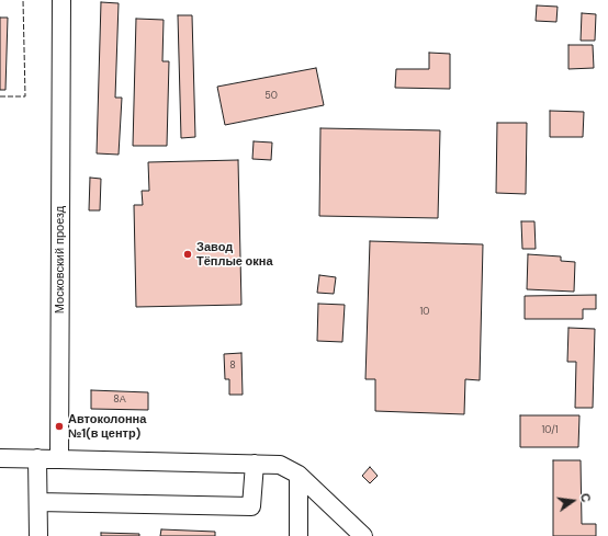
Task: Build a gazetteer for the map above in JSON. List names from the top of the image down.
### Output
{
  "streets": {
    "street": ["Московский проезд"]
  },
  "places": ["Завод Тёплые окна", "Автоколонна №1(в центр)"],
  "house_numbers": [
    "50",
    "10",
    "8",
    "8А",
    "10/1"
  ],
  "north": "right"
}
